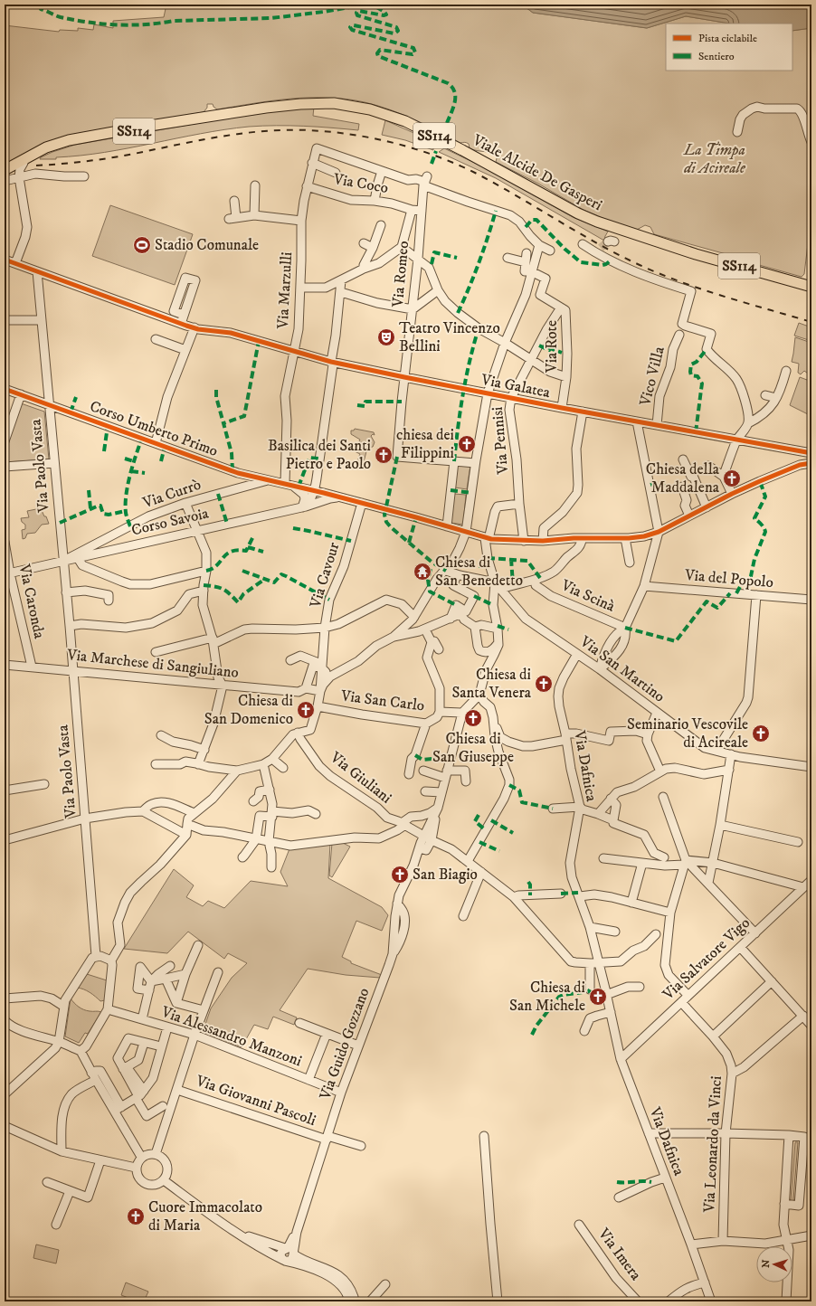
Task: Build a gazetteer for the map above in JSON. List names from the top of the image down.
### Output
{
  "streets": {
    "main road": ["SS114", "Viale Alcide De Gasperi"],
    "street": [
      "Via Coco",
      "Via Romeo",
      "Via Marzulli",
      "Via Rote",
      "Vico Villa",
      "Via Galatea",
      "Corso Umberto Primo",
      "Via Pennisi",
      "Via Paolo Vasta",
      "Via Currò",
      "Corso Savoia",
      "Via Cavour",
      "Via del Popolo",
      "Via Scinà",
      "Via Caronda",
      "Via Marchese di Sangiuliano",
      "Via San Martino",
      "Via San Carlo",
      "Via Dafnica",
      "Via Giuliani",
      "Via Salvatore Vigo",
      "Via Alessandro Manzoni",
      "Via Guido Gozzano",
      "Via Giovanni Pascoli",
      "Via Leonardo da Vinci",
      "Via Imera"
    ]
  },
  "crossings": [
    ["Via Coco", "Via Romeo"],
    ["Via Coco", "Via Marzulli"],
    ["Via Romeo", "Via Galatea"],
    ["Via Marzulli", "Via Galatea"],
    ["Via Marzulli", "Corso Umberto Primo"],
    ["Via Rote", "Via Galatea"],
    ["Via Rote", "Via Pennisi"],
    ["Vico Villa", "Via Galatea"],
    ["Via Galatea", "Via Pennisi"],
    ["Via Galatea", "Via Paolo Vasta"],
    ["Corso Umberto Primo", "Via Pennisi"],
    ["Corso Umberto Primo", "Via Paolo Vasta"],
    ["Corso Umberto Primo", "Via Currò"],
    ["Corso Umberto Primo", "Corso Savoia"],
    ["Corso Umberto Primo", "Via Cavour"],
    ["Via Paolo Vasta", "Corso Savoia"],
    ["Via Paolo Vasta", "Via Marchese di Sangiuliano"],
    ["Via Currò", "Corso Savoia"],
    ["Corso Savoia", "Via Caronda"],
    ["Via Cavour", "Via San Carlo"],
    ["Via Cavour", "Via Giuliani"],
    ["Via Caronda", "Via Marchese di Sangiuliano"],
    ["Via San Martino", "Via Dafnica"],
    ["Via Dafnica", "Via Giuliani"],
    ["Via Dafnica", "Via Salvatore Vigo"],
    ["Via Salvatore Vigo", "Via Leonardo da Vinci"],
    ["Via Alessandro Manzoni", "Via Guido Gozzano"],
    ["Via Guido Gozzano", "Via Giovanni Pascoli"]
  ],
  "parks": ["La Timpa di Acireale"],
  "places": {
    "sports": ["Stadio Comunale"],
    "theatre": ["Teatro Vincenzo Bellini"],
    "church": [
      "chiesa dei Filippini",
      "Basilica dei Santi Pietro e Paolo",
      "Chiesa della Maddalena",
      "Chiesa di Santa Venera",
      "Chiesa di San Domenico",
      "Chiesa di San Giuseppe",
      "Seminario Vescovile di Acireale",
      "San Biagio",
      "Chiesa di San Michele",
      "Cuore Immacolato di Maria"
    ],
    "temple": ["Chiesa di San Benedetto"]
  },
  "legend": ["Pista ciclabile", "Sentiero"],
  "north": "left"
}
